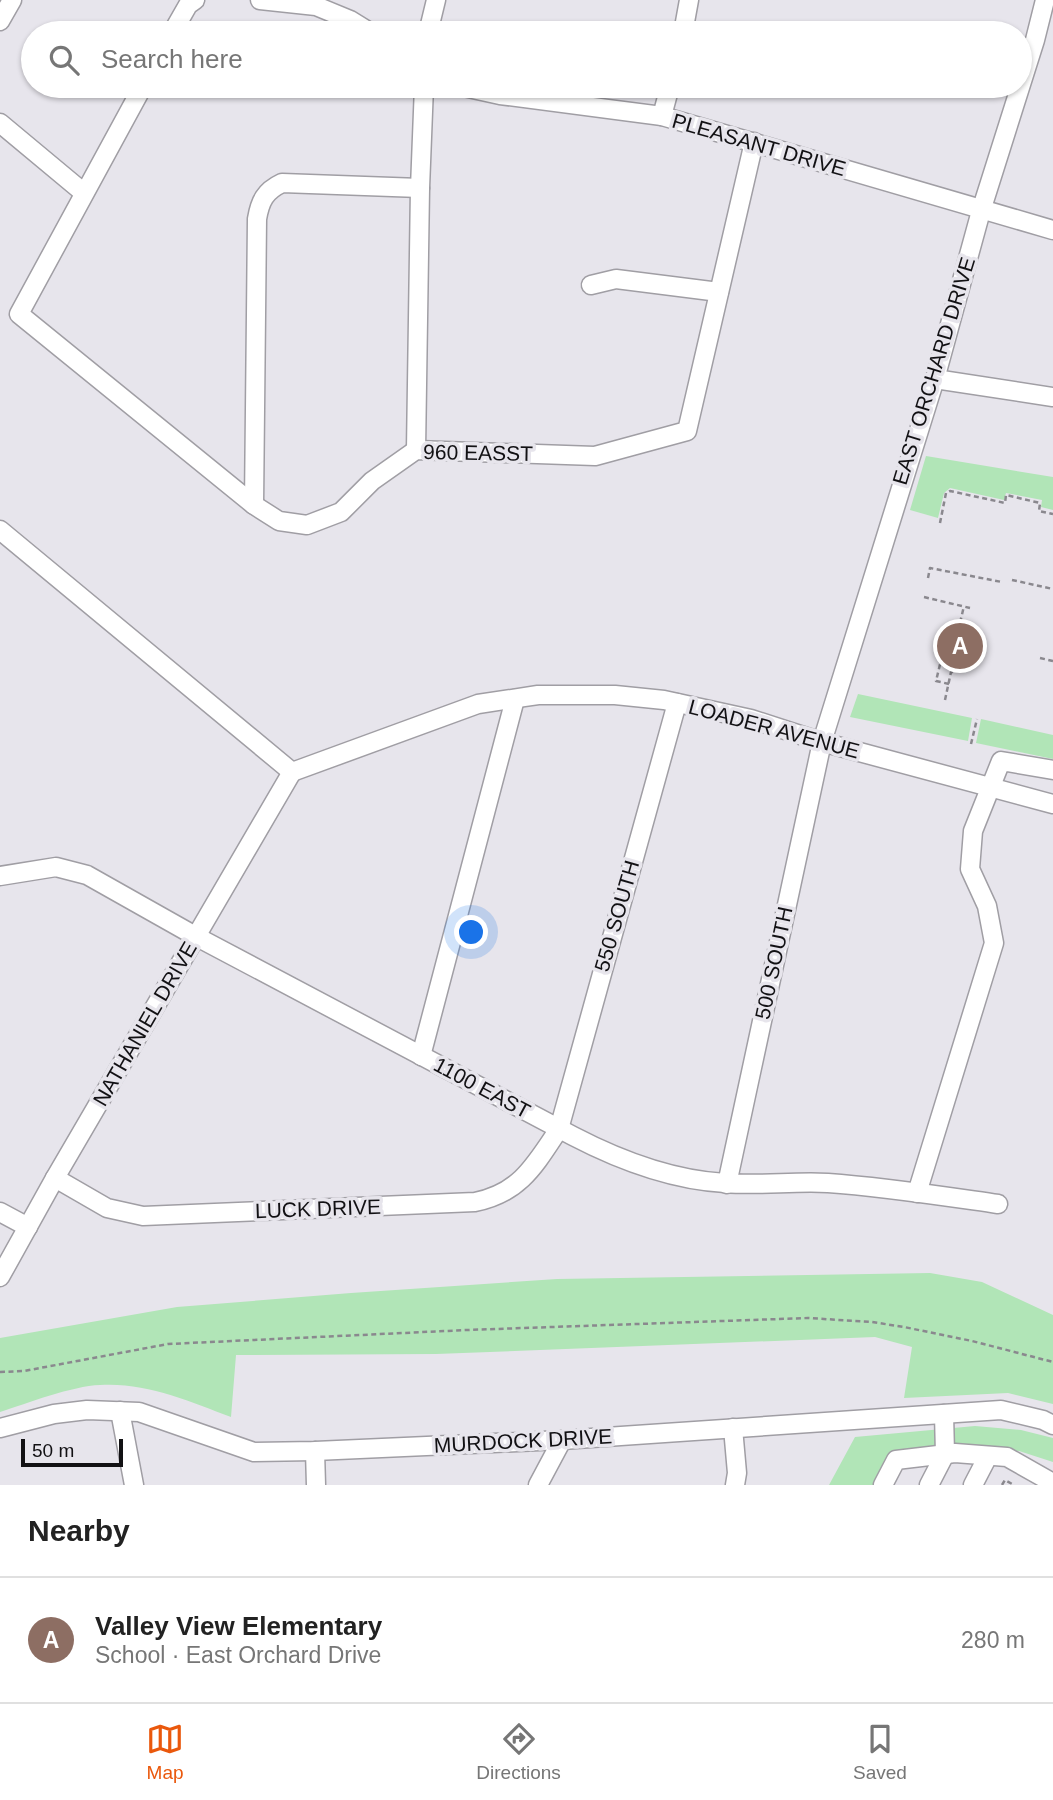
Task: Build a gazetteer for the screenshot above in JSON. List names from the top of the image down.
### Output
{
  "streets": {
    "street": [
      "PLEASANT DRIVE",
      "EAST ORCHARD DRIVE",
      "960 EASST",
      "LOADER AVENUE",
      "550 SOUTH",
      "500 SOUTH",
      "NATHANIEL DRIVE",
      "1100 EAST",
      "LUCK DRIVE",
      "MURDOCK DRIVE"
    ]
  },
  "crossings": [
    ["PLEASANT DRIVE", "EAST ORCHARD DRIVE"],
    ["EAST ORCHARD DRIVE", "LOADER AVENUE"],
    ["EAST ORCHARD DRIVE", "500 SOUTH"],
    ["LOADER AVENUE", "550 SOUTH"],
    ["LOADER AVENUE", "500 SOUTH"],
    ["LOADER AVENUE", "NATHANIEL DRIVE"],
    ["550 SOUTH", "1100 EAST"],
    ["550 SOUTH", "LUCK DRIVE"],
    ["500 SOUTH", "1100 EAST"],
    ["NATHANIEL DRIVE", "1100 EAST"],
    ["NATHANIEL DRIVE", "LUCK DRIVE"],
    ["1100 EAST", "LUCK DRIVE"]
  ],
  "scale_bar": "50 m",
  "page": {
    "search": "Search here",
    "pins": "A",
    "scale": "50 m",
    "heading": "Nearby",
    "list": [
      {
        "mark": "A",
        "name": "Valley View Elementary",
        "note": "School · East Orchard Drive",
        "value": "280 m"
      }
    ],
    "nav": ["Map", "Directions", "Saved"]
  }
}
